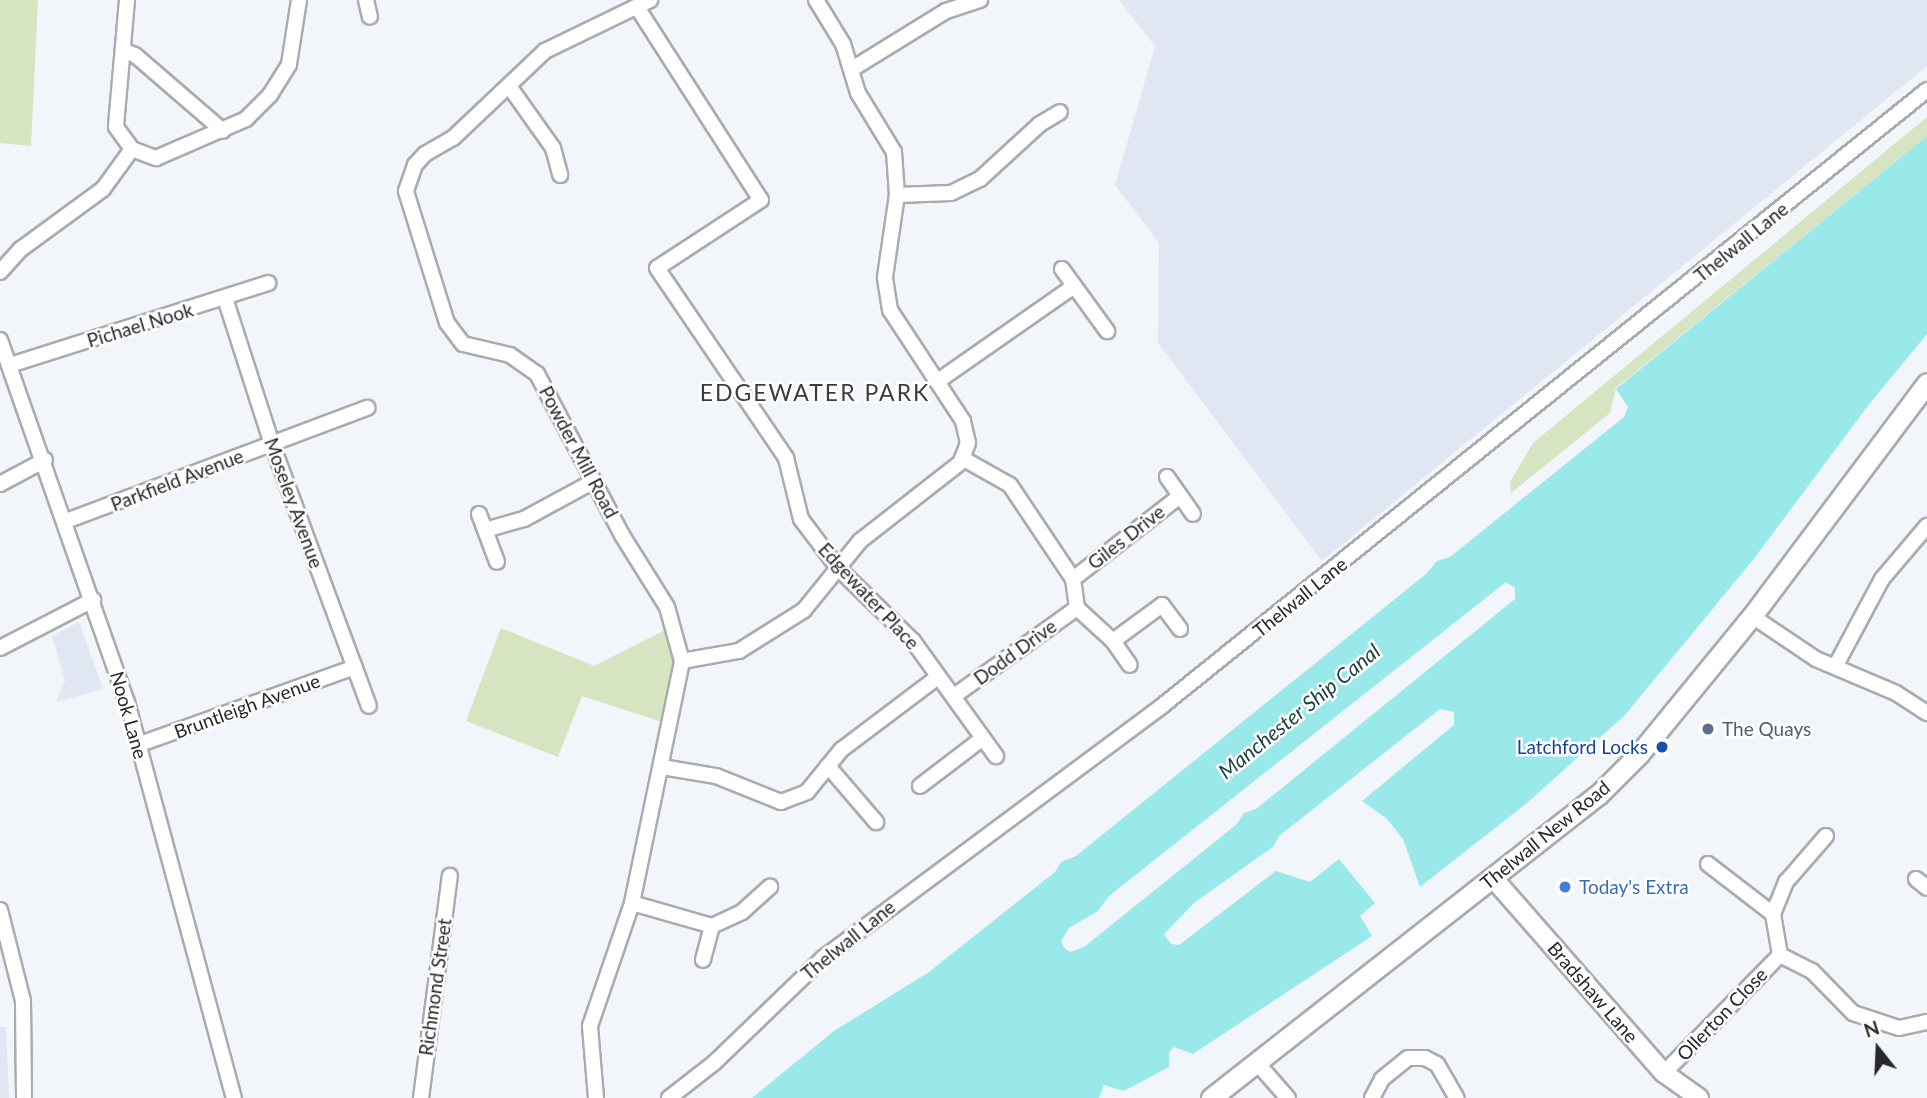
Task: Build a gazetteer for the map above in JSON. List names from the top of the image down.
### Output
{
  "streets": {
    "main road": ["Thelwall New Road"],
    "street": [
      "Thelwall Lane",
      "Pichael Nook",
      "Powder Mill Road",
      "Parkfield Avenue",
      "Moseley Avenue",
      "Giles Drive",
      "Edgewater Place",
      "Dodd Drive",
      "Bruntleigh Avenue",
      "Nook Lane",
      "Richmond Street",
      "Bradshaw Lane",
      "Ollerton Close"
    ]
  },
  "crossings": [
    ["Pichael Nook", "Moseley Avenue"],
    ["Pichael Nook", "Nook Lane"],
    ["Powder Mill Road", "Edgewater Place"],
    ["Parkfield Avenue", "Moseley Avenue"],
    ["Parkfield Avenue", "Nook Lane"],
    ["Moseley Avenue", "Bruntleigh Avenue"],
    ["Edgewater Place", "Dodd Drive"],
    ["Bruntleigh Avenue", "Nook Lane"],
    ["Thelwall New Road", "Bradshaw Lane"],
    ["Bradshaw Lane", "Ollerton Close"]
  ],
  "districts": ["EDGEWATER PARK"],
  "water": ["Manchester Ship Canal"],
  "places": ["The Quays", "Latchford Locks", "Today's Extra"],
  "north": "top"
}
